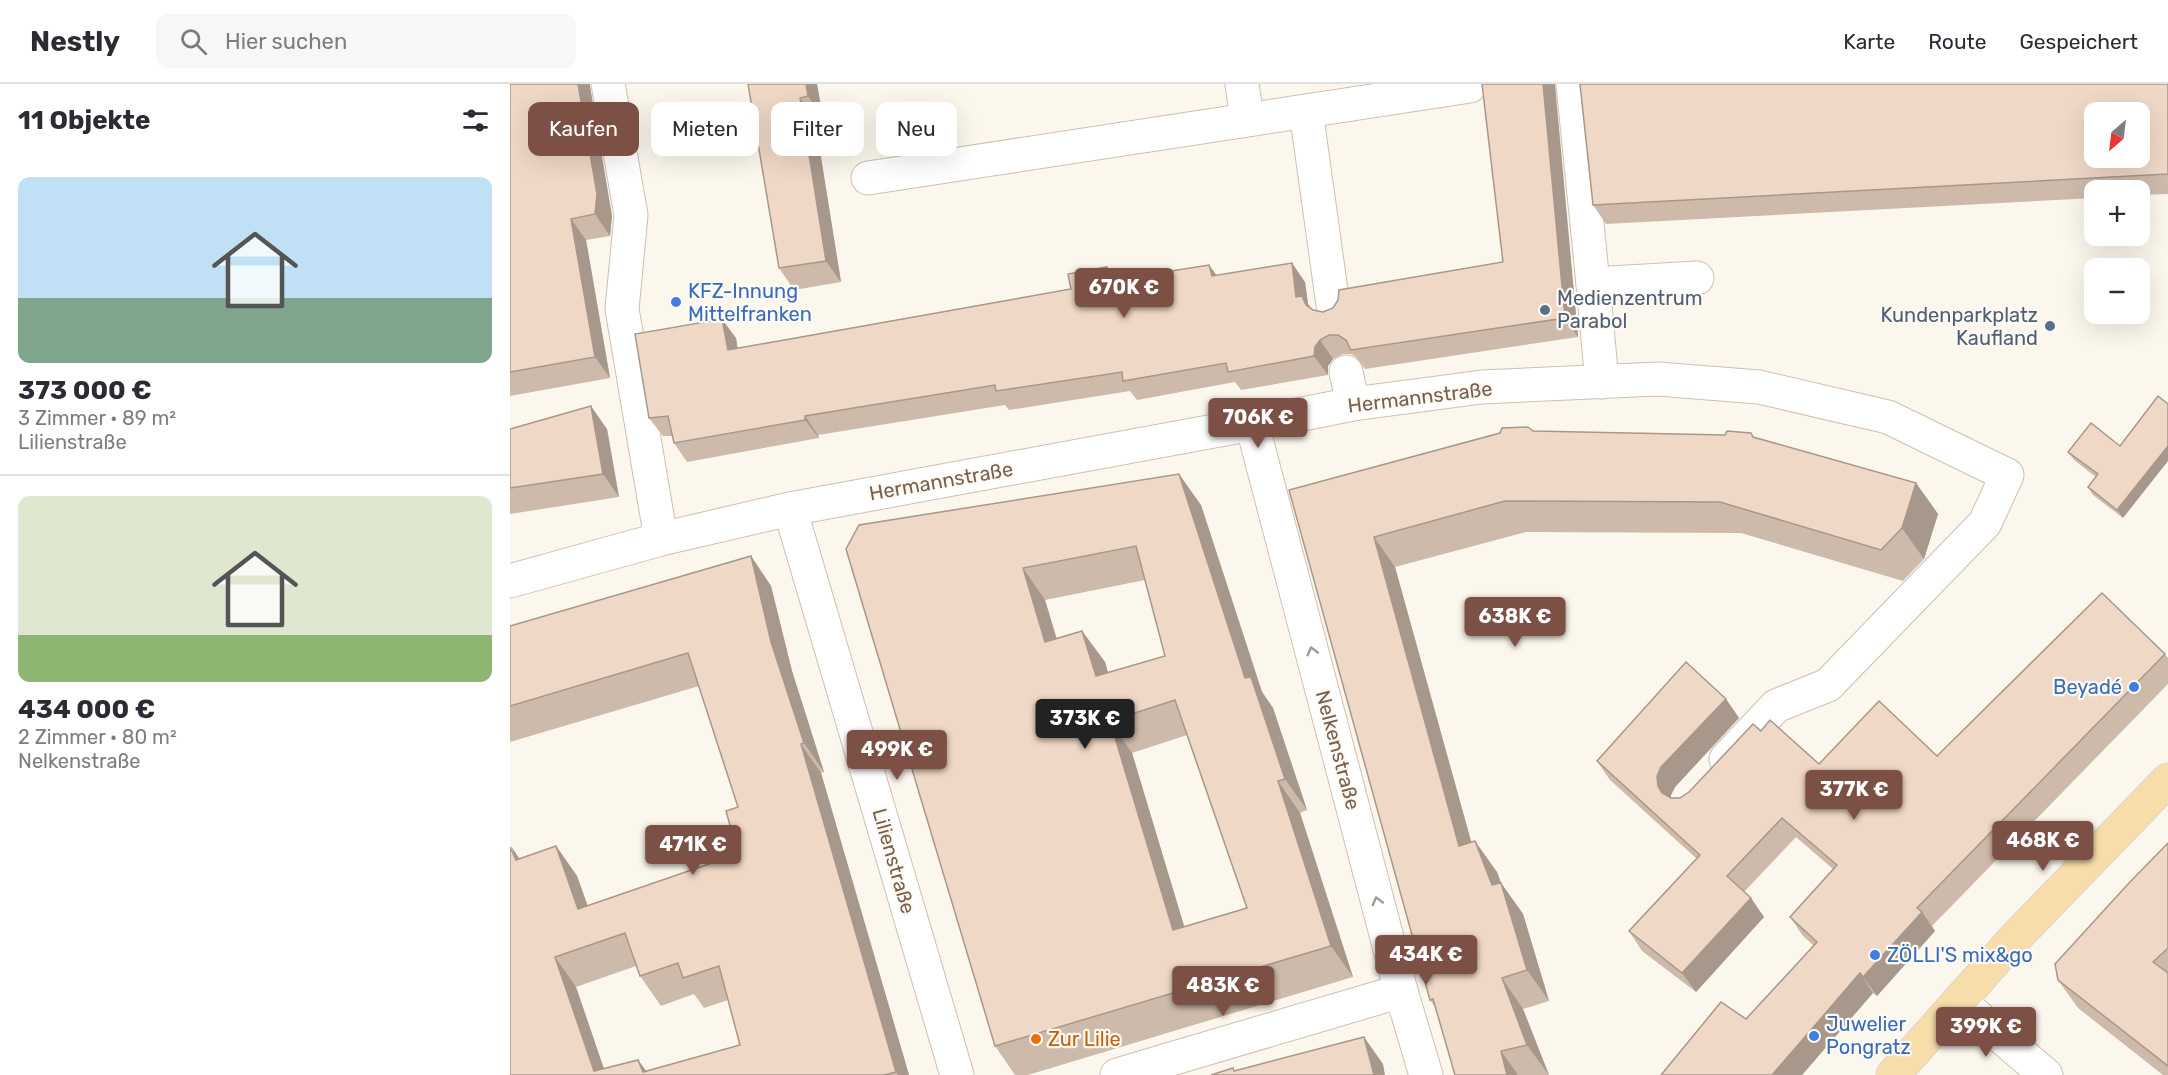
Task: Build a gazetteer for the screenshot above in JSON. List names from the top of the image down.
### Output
{
  "streets": {
    "street": ["Hermannstraße", "Nelkenstraße", "Lilienstraße"]
  },
  "crossings": [
    ["Hermannstraße", "Nelkenstraße"],
    ["Hermannstraße", "Lilienstraße"]
  ],
  "one_way": ["Nelkenstraße"],
  "places": [
    "KFZ-Innung Mittelfranken",
    "Medienzentrum Parabol",
    "Kundenparkplatz Kaufland",
    "Beyadé",
    "ZÖLLI'S mix&go",
    "Juwelier Pongratz",
    "Zur Lilie"
  ],
  "north": "bottom left",
  "page": {
    "header": "Nestly",
    "search": "Hier suchen",
    "nav": ["Karte", "Route", "Gespeichert"],
    "heading": "11 Objekte",
    "map_buttons": ["+", "−"],
    "chip": [
      "Kaufen",
      "Mieten",
      "Filter",
      "Neu"
    ],
    "list": [
      {
        "name": "373 000 €",
        "note": "3 Zimmer · 89 m² · Lilienstraße"
      },
      {
        "name": "434 000 €",
        "note": "2 Zimmer · 80 m² · Nelkenstraße"
      }
    ],
    "price": [
      "670K €",
      "706K €",
      "638K €",
      "373K €",
      "499K €",
      "377K €",
      "468K €",
      "471K €",
      "434K €",
      "483K €",
      "399K €"
    ]
  }
}
